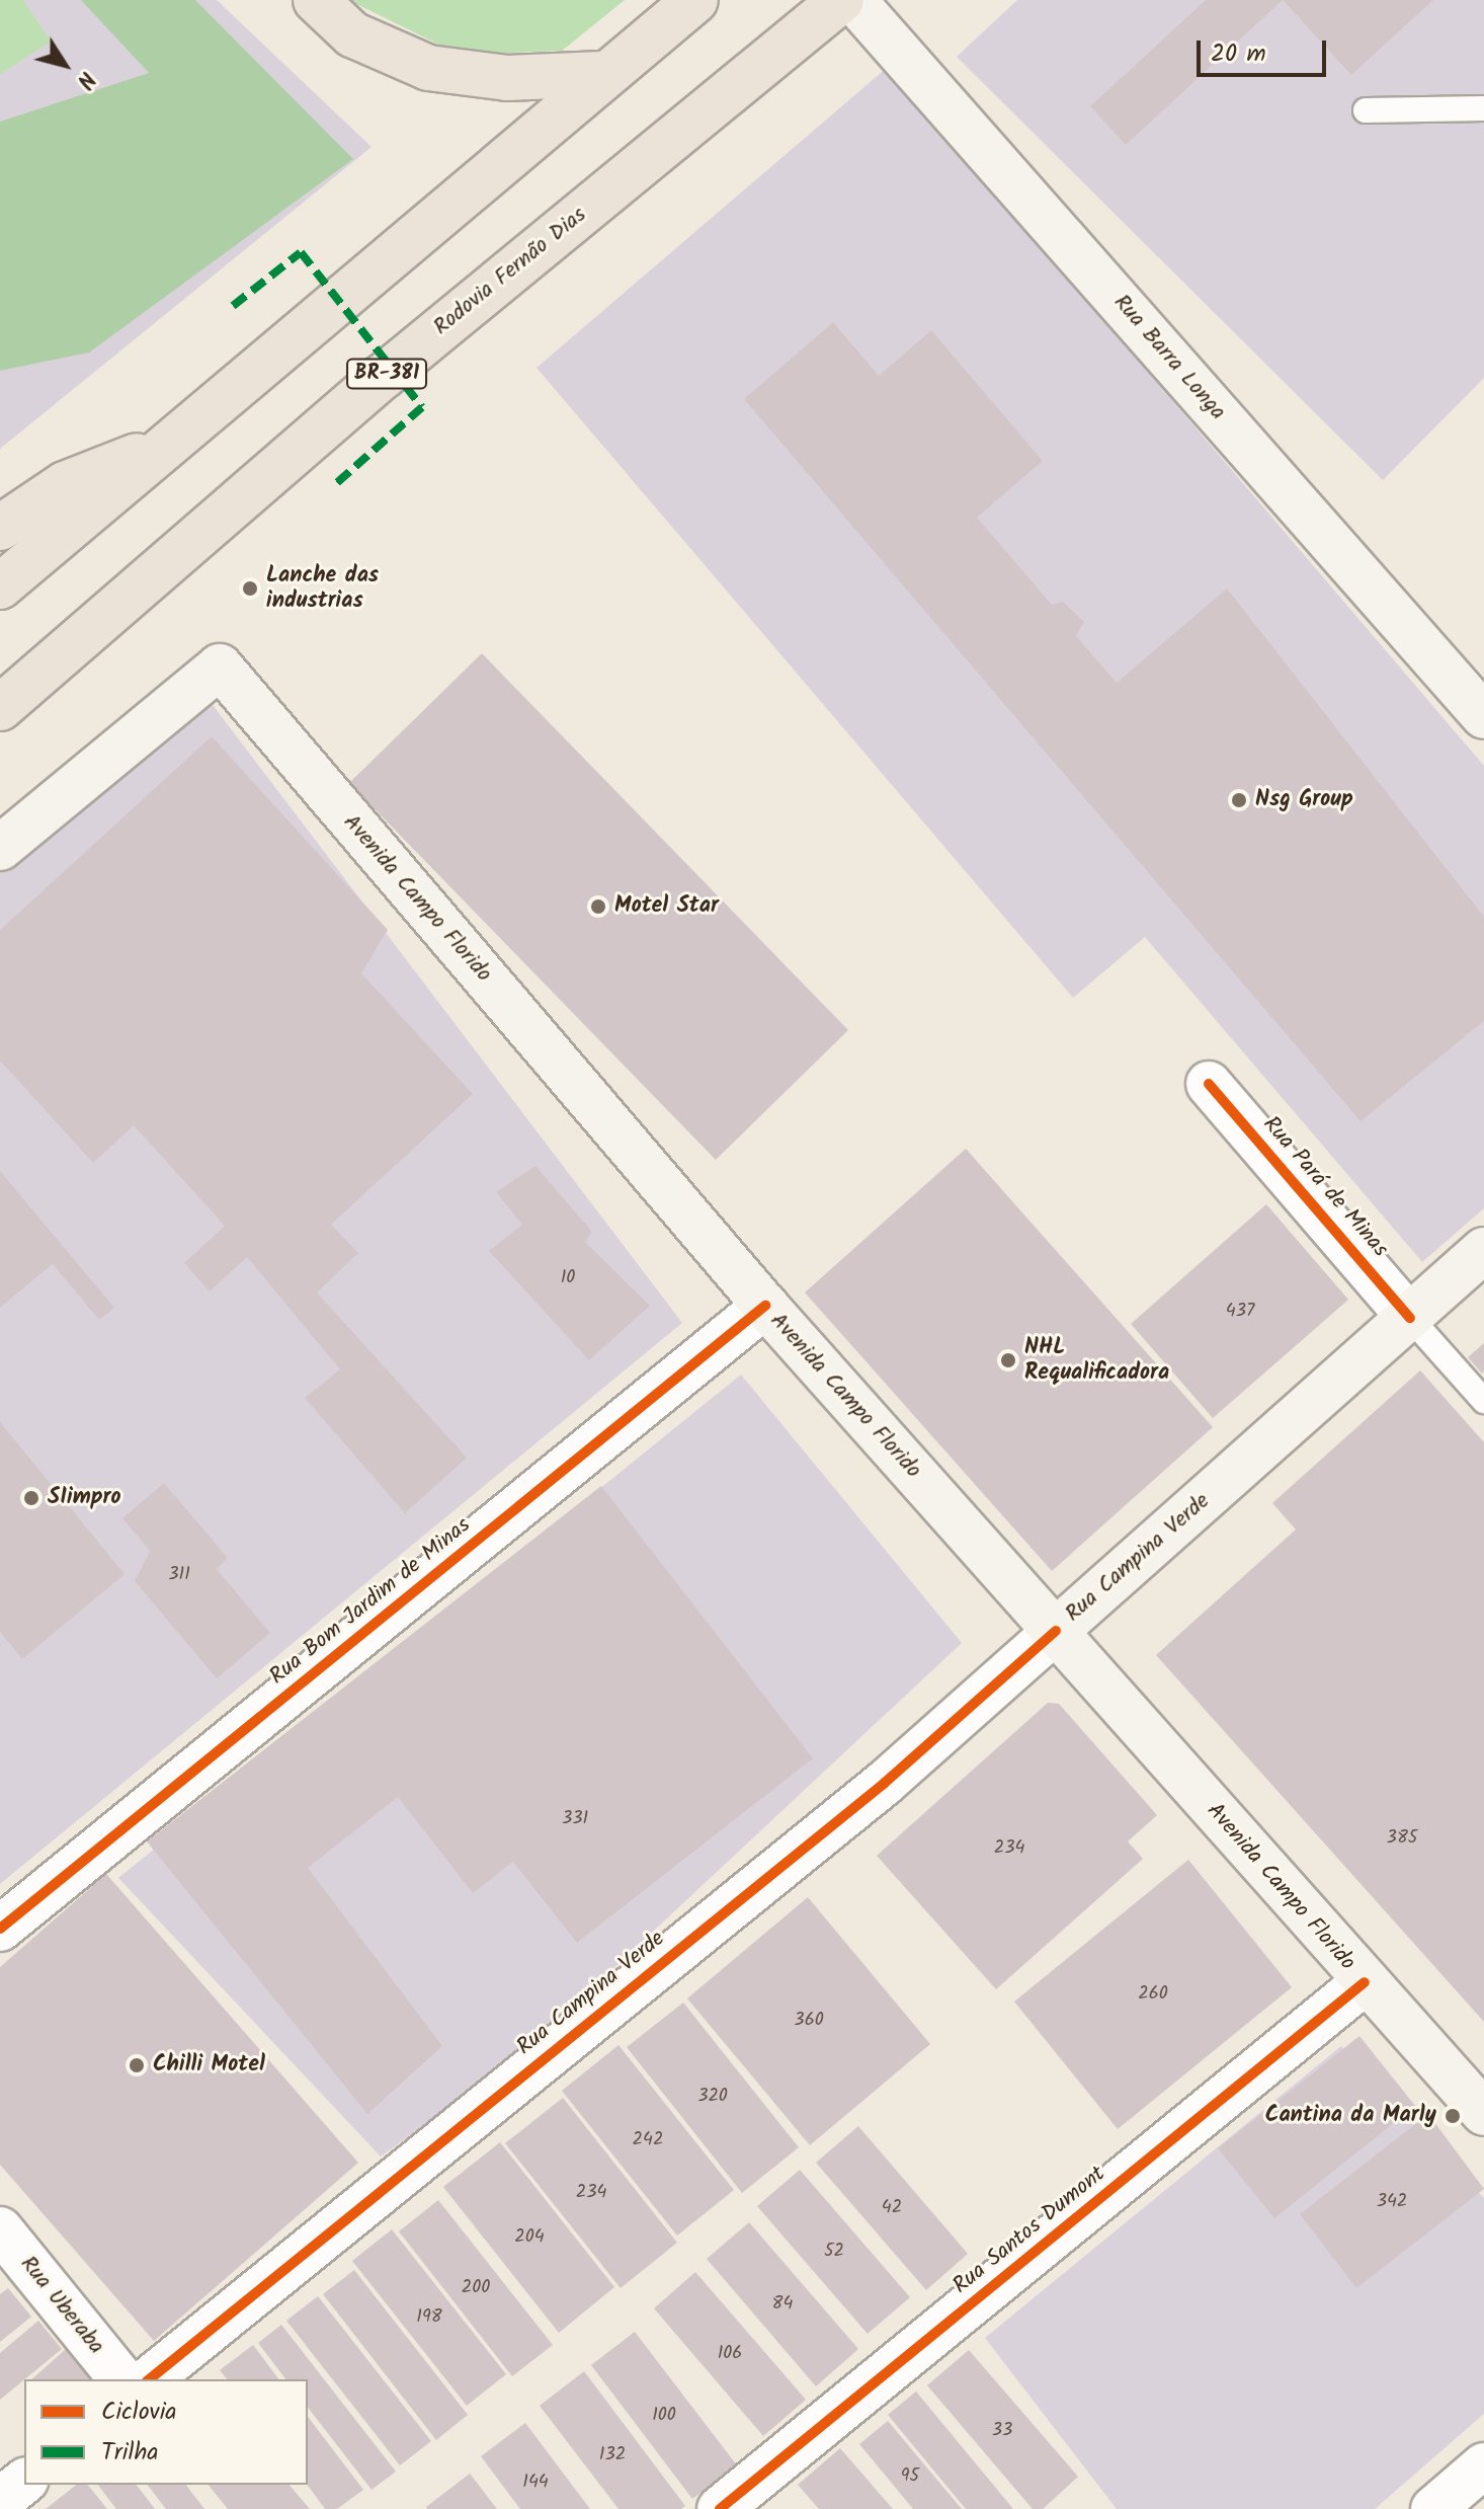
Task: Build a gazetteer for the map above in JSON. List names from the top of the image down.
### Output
{
  "streets": {
    "highway": ["Rodovia Fernão Dias", "BR-381"],
    "main road": ["Rua Barra Longa", "Avenida Campo Florido", "Rua Campina Verde"],
    "street": [
      "Rua Pará de Minas",
      "Rua Bom Jardim de Minas",
      "Rua Santos Dumont",
      "Rua Uberaba"
    ]
  },
  "crossings": [
    ["Avenida Campo Florido", "Rua Campina Verde"],
    ["Avenida Campo Florido", "Rua Bom Jardim de Minas"],
    ["Avenida Campo Florido", "Rua Santos Dumont"],
    ["Rua Pará de Minas", "Rua Campina Verde"]
  ],
  "places": [
    "Lanche das industrias",
    "Nsg Group",
    "Motel Star",
    "NHL Requalificadora",
    "SIimpro",
    "Chilli Motel",
    "Cantina da Marly"
  ],
  "house_numbers": [
    "10",
    "437",
    "311",
    "331",
    "385",
    "234",
    "260",
    "360",
    "320",
    "242",
    "234",
    "342",
    "42",
    "204",
    "52",
    "200",
    "84",
    "198",
    "106",
    "100",
    "33",
    "132",
    "95",
    "144"
  ],
  "legend": ["Ciclovia", "Trilha"],
  "scale_bar": "20 m",
  "north": "bottom right"
}
